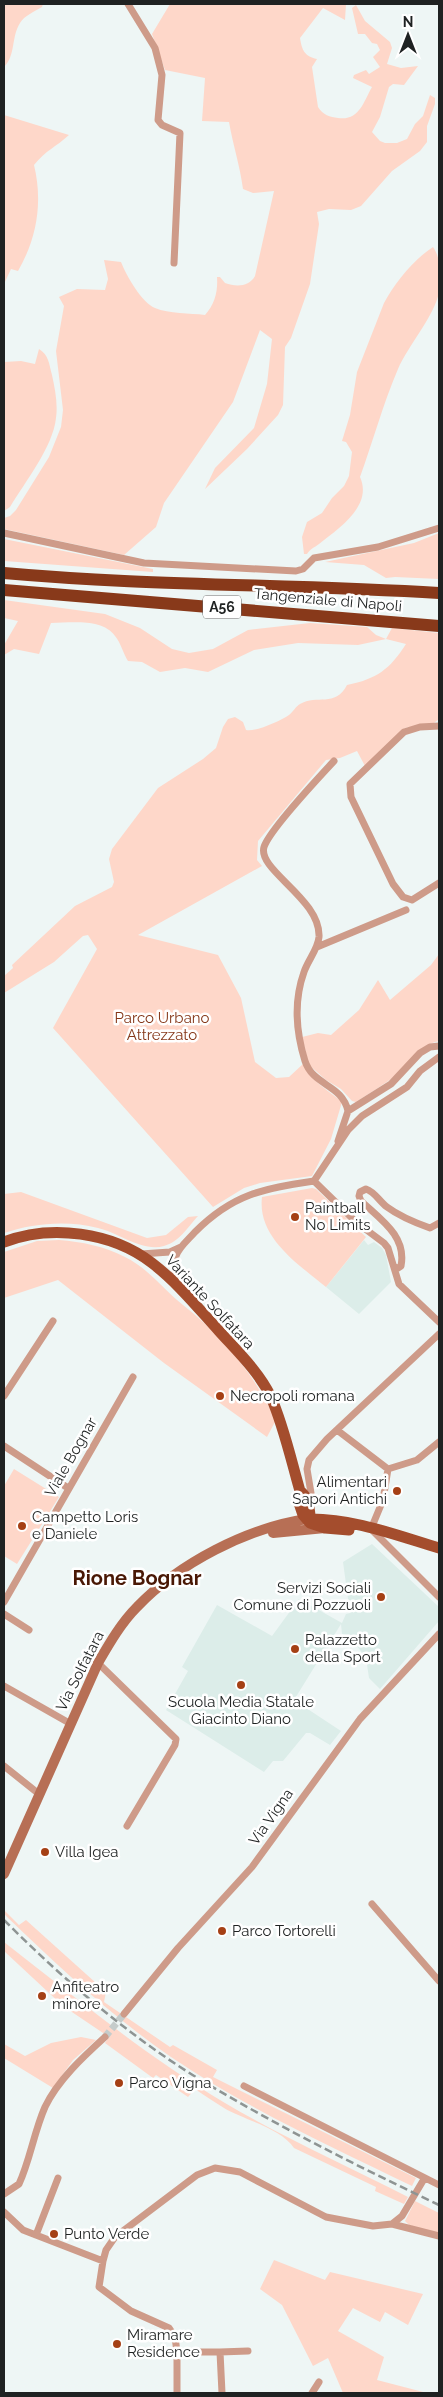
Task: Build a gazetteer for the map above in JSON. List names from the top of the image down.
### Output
{
  "streets": {
    "highway": ["Tangenziale di Napoli", "A56"],
    "main road": ["Variante Solfatara", "Via Solfatara"],
    "street": ["Viale Bognar", "Via Vigna"]
  },
  "districts": ["Rione Bognar"],
  "parks": ["Parco Urbano Attrezzato"],
  "places": [
    "Paintball No Limits",
    "Necropoli romana",
    "Alimentari Sapori Antichi",
    "Campetto Loris e Daniele",
    "Servizi Sociali Comune di Pozzuoli",
    "Palazzetto della Sport",
    "Scuola Media Statale Giacinto Diano",
    "Villa Igea",
    "Parco Tortorelli",
    "Anfiteatro minore",
    "Parco Vigna",
    "Punto Verde",
    "Miramare Residence"
  ],
  "north": "top"
}
